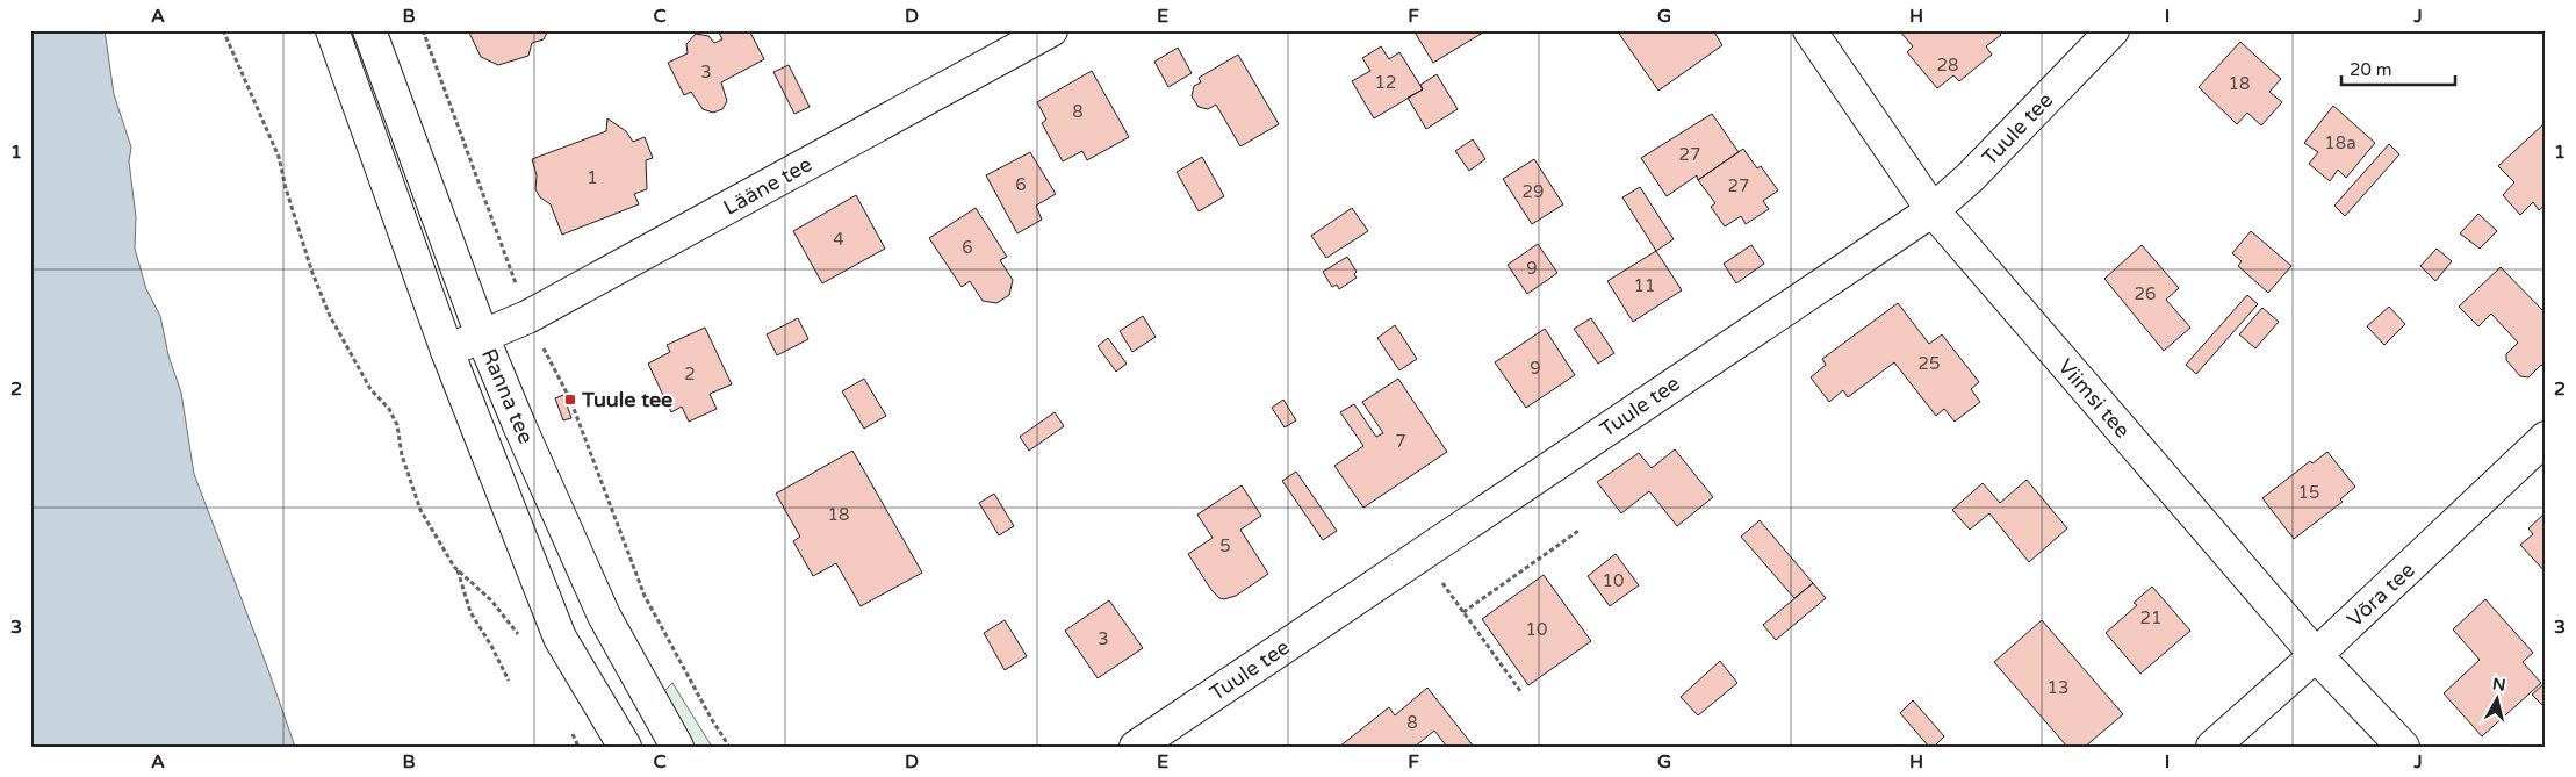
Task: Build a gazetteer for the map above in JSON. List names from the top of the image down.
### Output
{
  "streets": {
    "street": [
      "Tuule tee",
      "Lääne tee",
      "Ranna tee",
      "Viimsi tee",
      "Võra tee"
    ]
  },
  "crossings": [
    ["Tuule tee", "Viimsi tee"],
    ["Lääne tee", "Ranna tee"],
    ["Viimsi tee", "Võra tee"]
  ],
  "places": {
    "transit": ["Tuule tee"]
  },
  "house_numbers": [
    "28",
    "3",
    "12",
    "18",
    "8",
    "18a",
    "27",
    "1",
    "6",
    "27",
    "29",
    "4",
    "6",
    "9",
    "11",
    "26",
    "25",
    "9",
    "2",
    "7",
    "15",
    "18",
    "5",
    "10",
    "21",
    "10",
    "3",
    "13",
    "8"
  ],
  "scale_bar": "20 m",
  "north": "top",
  "grid": {
    "columns": [
      "A",
      "B",
      "C",
      "D",
      "E",
      "F",
      "G",
      "H",
      "I",
      "J"
    ],
    "rows": ["1", "2", "3"]
  }
}
